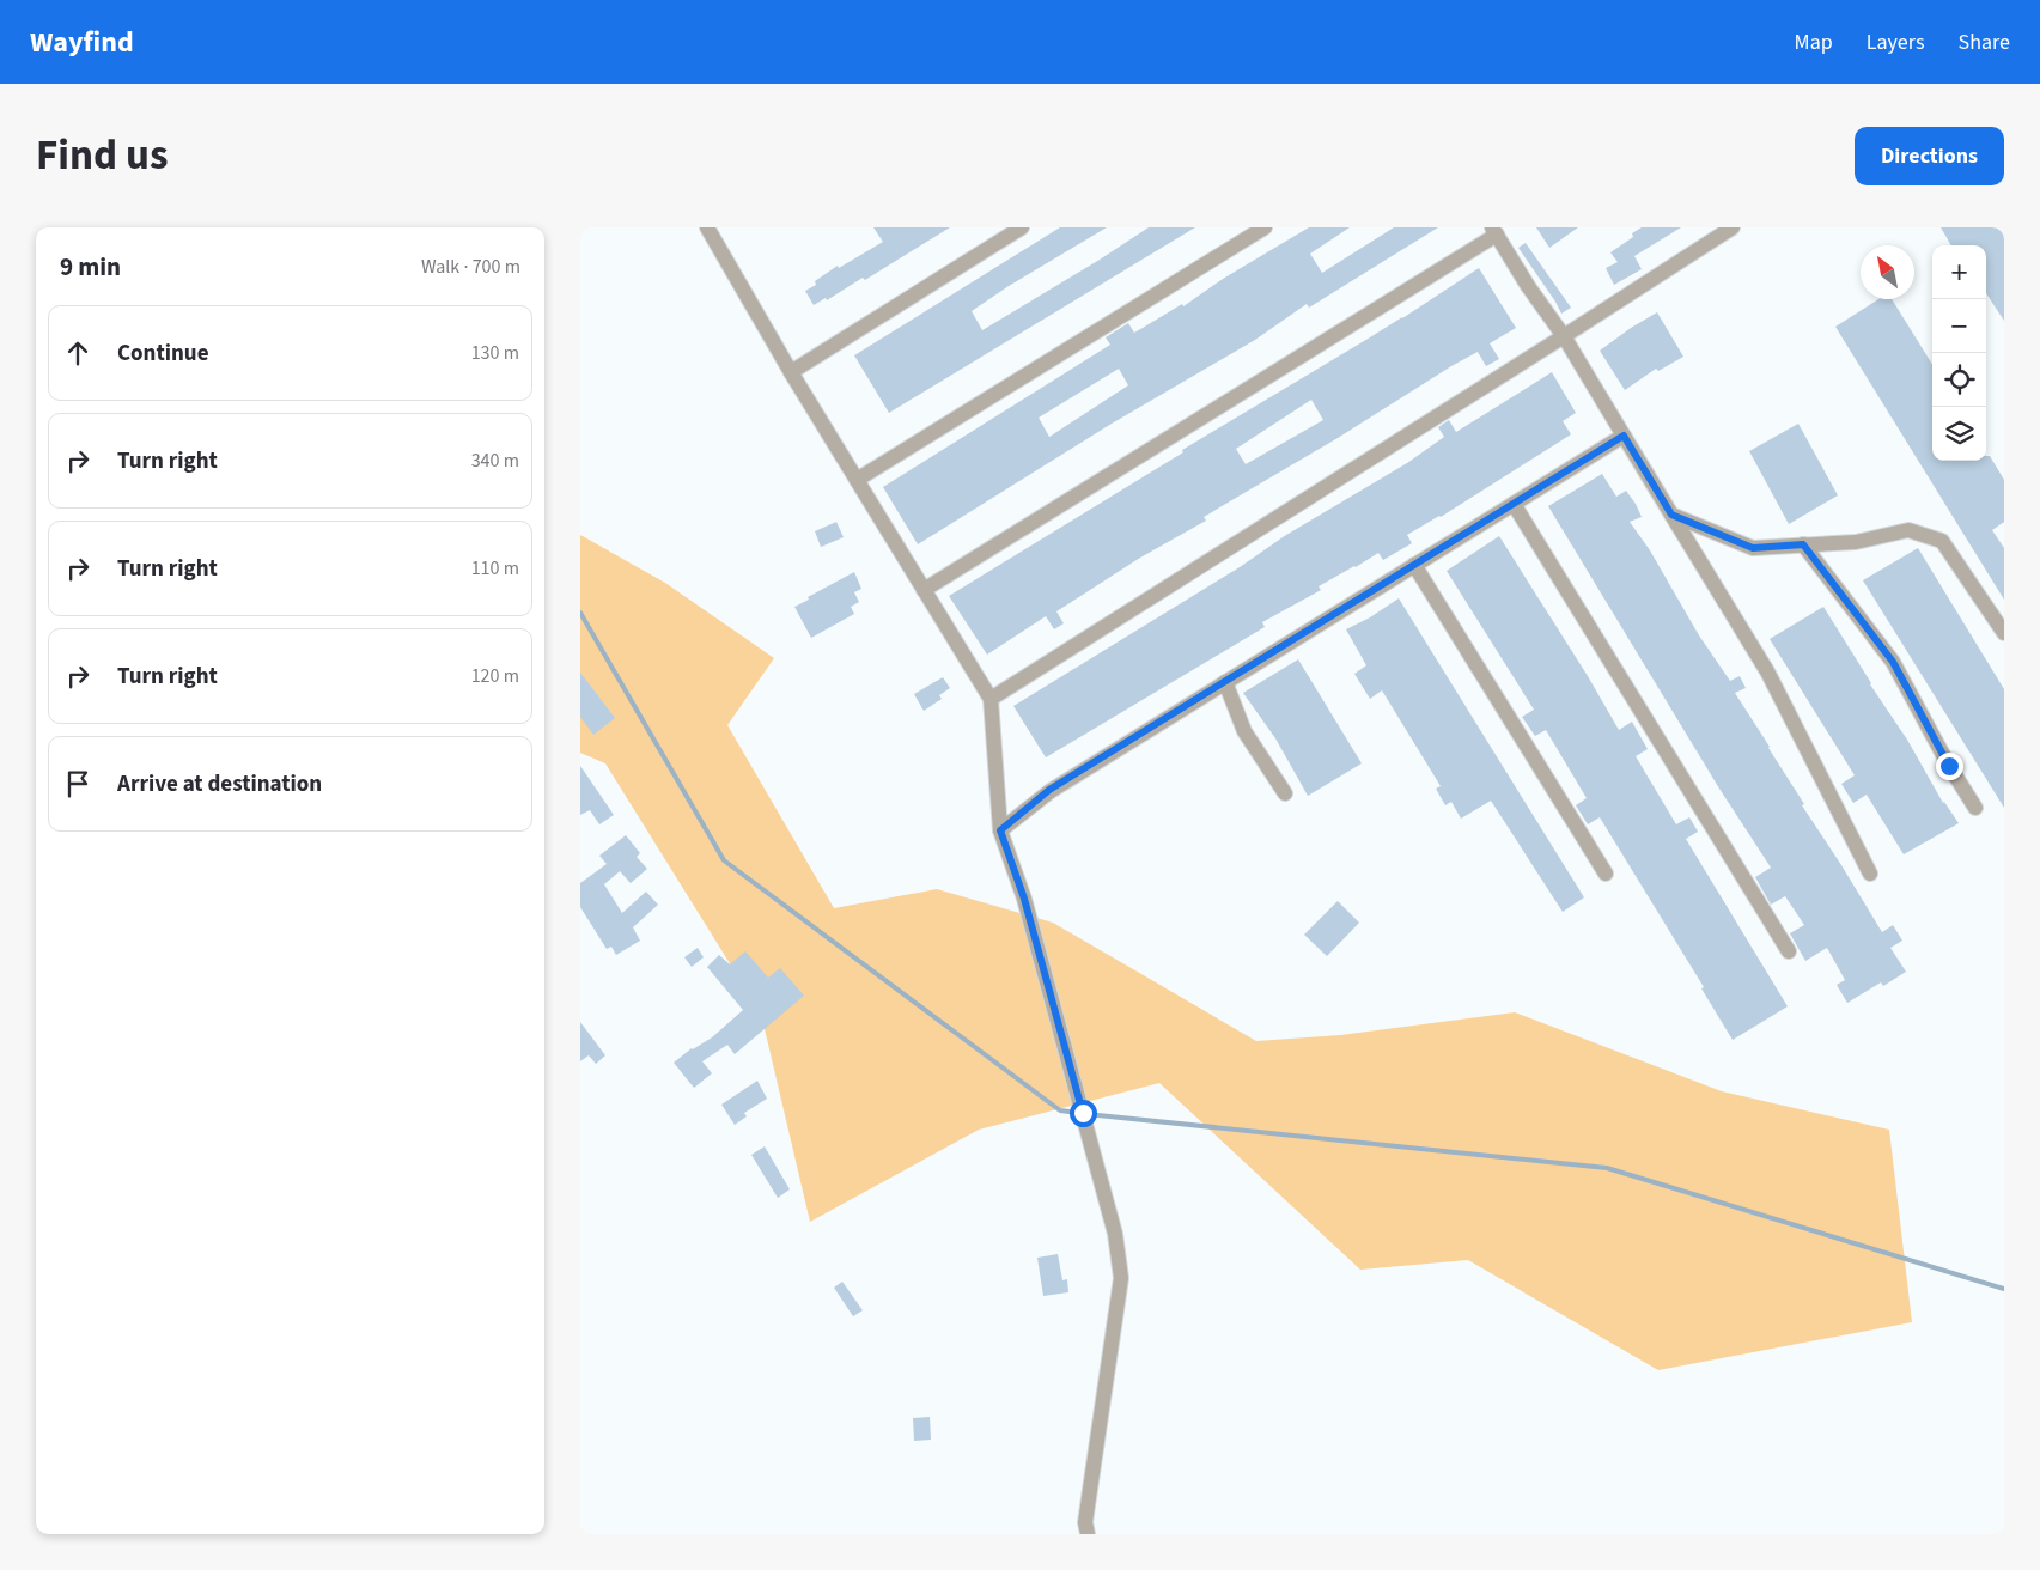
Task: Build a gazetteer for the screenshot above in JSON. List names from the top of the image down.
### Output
{
  "north": "top left",
  "page": {
    "header": "Wayfind",
    "nav": ["Map", "Layers", "Share"],
    "title": "Find us",
    "buttons": "Directions",
    "heading": ["9 min", "Walk · 700 m"],
    "map_buttons": ["+", "−"],
    "list": [
      ["Continue", "130 m"],
      ["Turn right", "340 m"],
      ["Turn right", "110 m"],
      ["Turn right", "120 m"],
      "Arrive at destination"
    ]
  }
}
